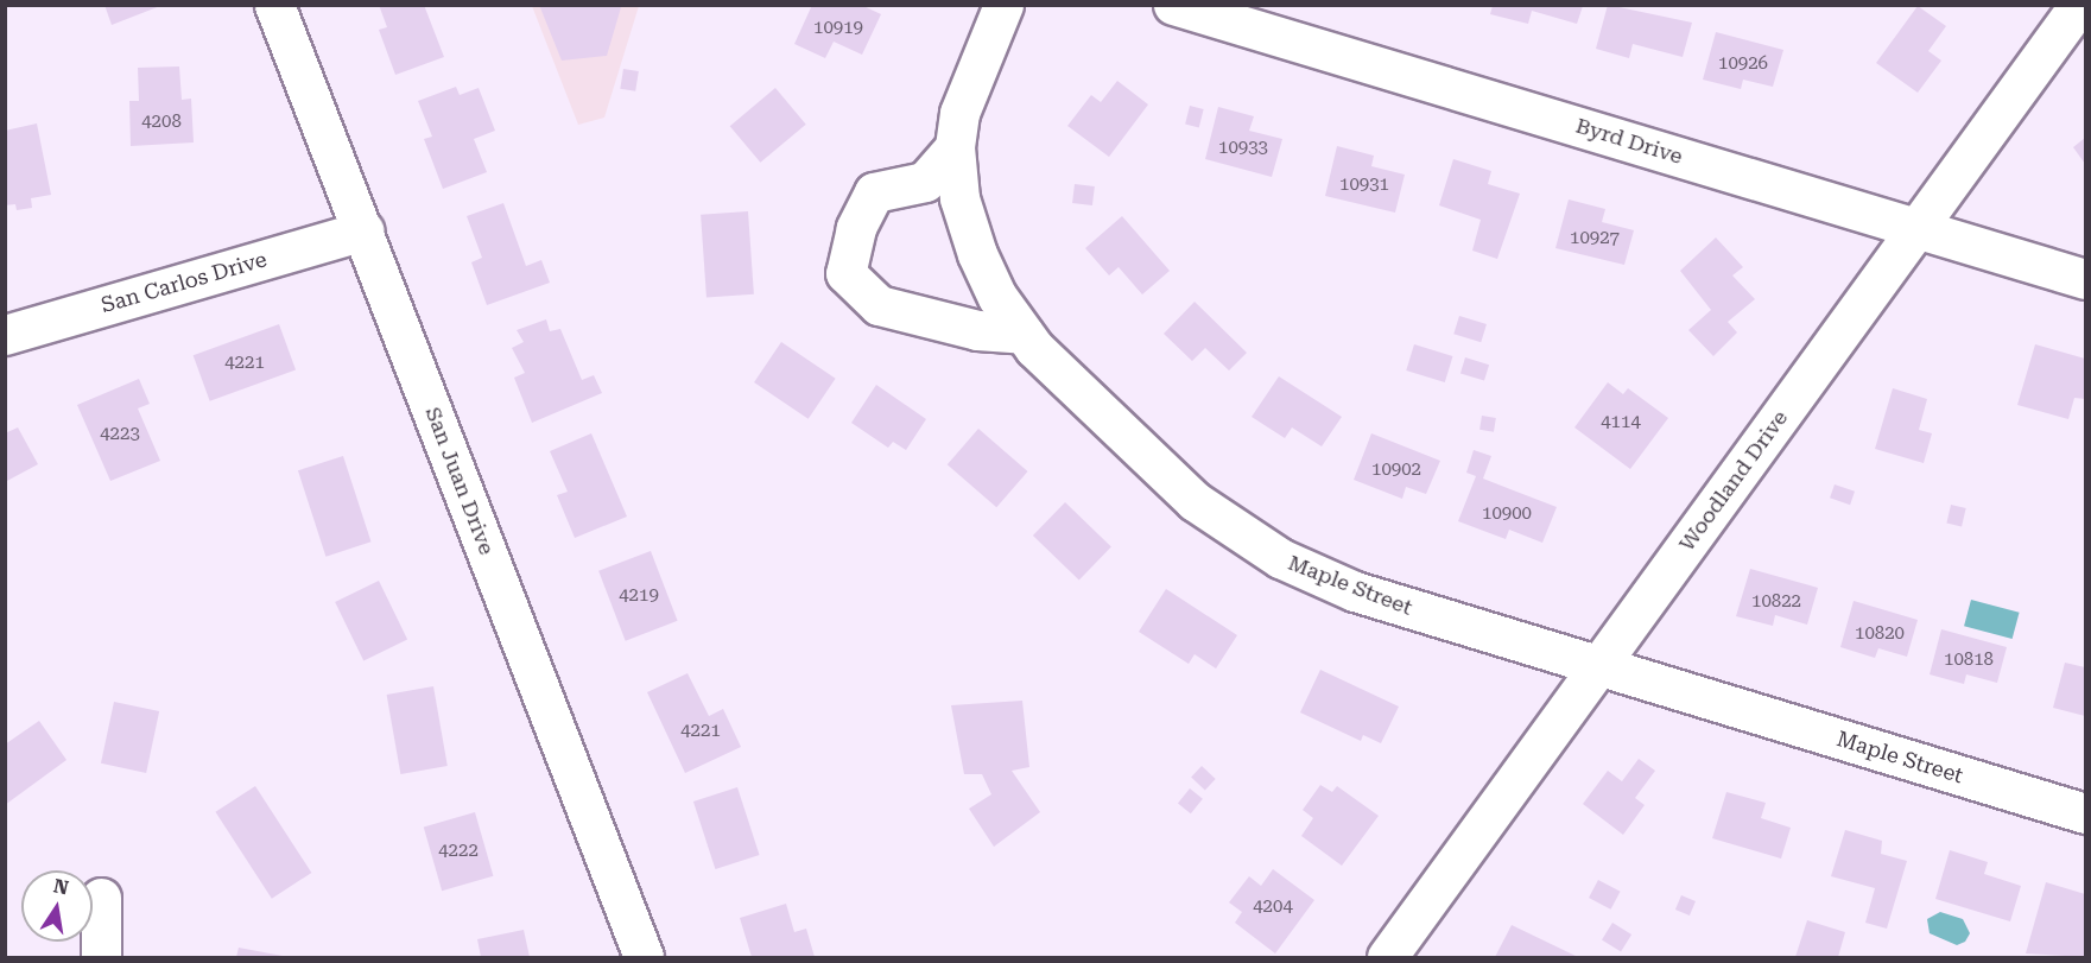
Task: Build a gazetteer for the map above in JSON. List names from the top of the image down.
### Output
{
  "streets": {
    "street": [
      "Byrd Drive",
      "San Carlos Drive",
      "San Juan Drive",
      "Woodland Drive",
      "Maple Street"
    ]
  },
  "crossings": [
    ["Byrd Drive", "Woodland Drive"],
    ["San Carlos Drive", "San Juan Drive"],
    ["Woodland Drive", "Maple Street"]
  ],
  "house_numbers": [
    "10919",
    "10926",
    "4208",
    "10933",
    "10931",
    "10927",
    "4221",
    "4114",
    "4223",
    "10902",
    "10900",
    "4219",
    "10822",
    "10820",
    "10818",
    "4221",
    "4222",
    "4204"
  ],
  "north": "top"
}
